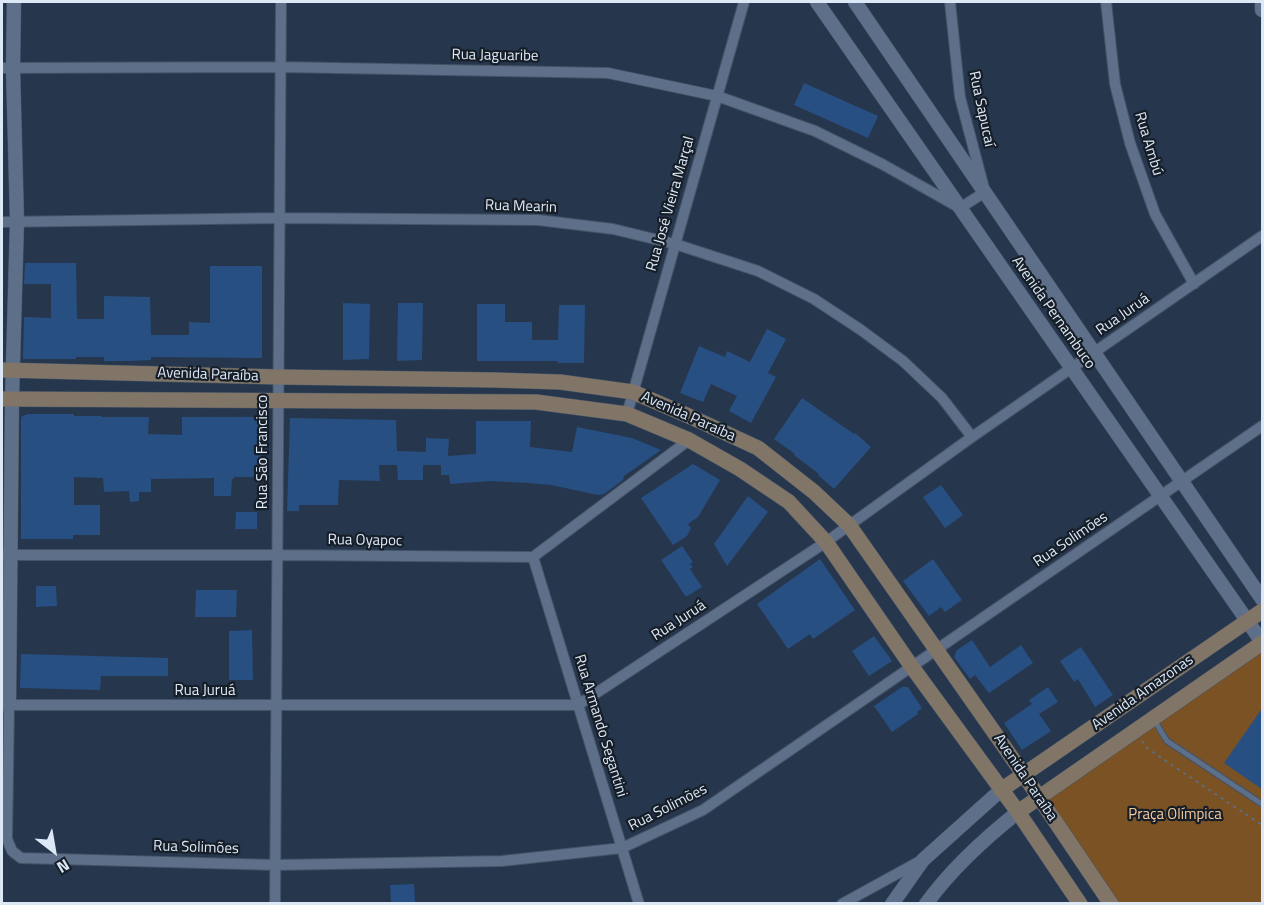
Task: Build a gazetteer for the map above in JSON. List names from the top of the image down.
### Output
{
  "streets": {
    "main road": ["Avenida Paraíba", "Avenida Amazonas"],
    "street": [
      "Rua Jaguaribe",
      "Rua Sapucaí",
      "Rua Ambú",
      "Rua José Vieira Marçal",
      "Rua Mearin",
      "Avenida Pernambuco",
      "Rua Juruá",
      "Rua São Francisco",
      "Rua Solimões",
      "Rua Oyapoc",
      "Rua Armando Segantini"
    ]
  },
  "crossings": [
    ["Rua Jaguaribe", "Rua José Vieira Marçal"],
    ["Rua Jaguaribe", "Avenida Pernambuco"],
    ["Rua Jaguaribe", "Rua São Francisco"],
    ["Rua Sapucaí", "Avenida Pernambuco"],
    ["Rua Ambú", "Rua Juruá"],
    ["Rua José Vieira Marçal", "Rua Mearin"],
    ["Rua José Vieira Marçal", "Avenida Paraíba"],
    ["Rua Mearin", "Rua Juruá"],
    ["Rua Mearin", "Rua São Francisco"],
    ["Avenida Pernambuco", "Rua Juruá"],
    ["Avenida Pernambuco", "Rua Solimões"],
    ["Avenida Pernambuco", "Avenida Amazonas"],
    ["Rua Juruá", "Avenida Paraíba"],
    ["Rua Juruá", "Rua São Francisco"],
    ["Rua Juruá", "Rua Solimões"],
    ["Rua Juruá", "Rua Armando Segantini"],
    ["Avenida Paraíba", "Rua São Francisco"],
    ["Avenida Paraíba", "Rua Solimões"],
    ["Avenida Paraíba", "Avenida Amazonas"],
    ["Rua São Francisco", "Rua Solimões"],
    ["Rua São Francisco", "Rua Oyapoc"],
    ["Rua Solimões", "Rua Armando Segantini"],
    ["Rua Oyapoc", "Rua Armando Segantini"]
  ],
  "parks": ["Praça Olímpica"],
  "north": "bottom right"
}
